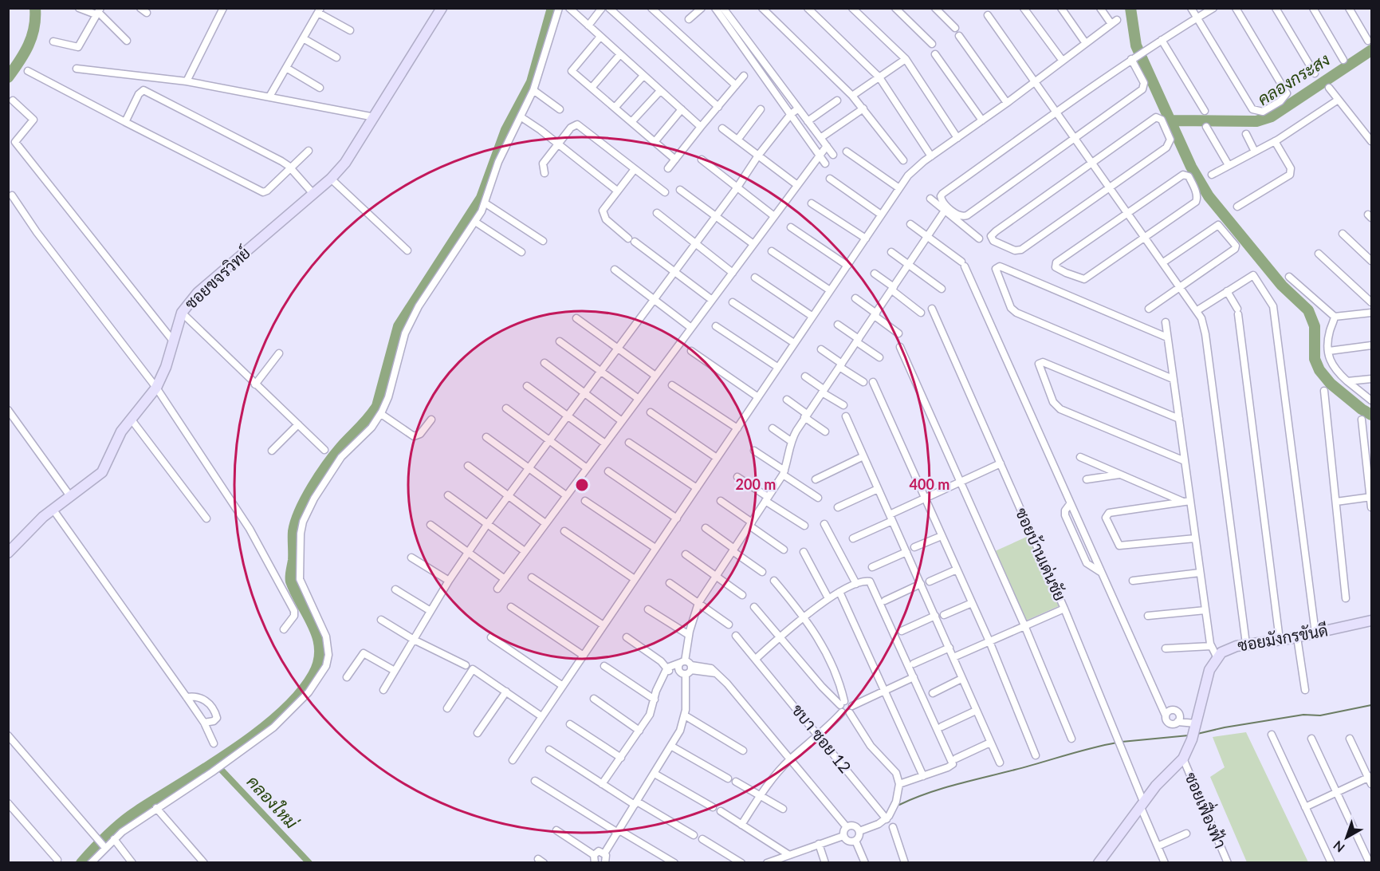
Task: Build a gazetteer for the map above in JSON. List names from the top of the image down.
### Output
{
  "streets": {
    "street": [
      "ซอยขจรวิทย์",
      "ซอยบ้านเด่นชัย",
      "ซอยมังกรขันดี",
      "ชบา ซอย 12",
      "ซอยเฟื่องฟ้า"
    ]
  },
  "crossings": [
    ["ซอยบ้านเด่นชัย", "ซอยมังกรขันดี"],
    ["ซอยมังกรขันดี", "ซอยเฟื่องฟ้า"]
  ],
  "water": ["คลองกระสง", "คลองใหม่"],
  "north": "bottom left",
  "rings": ["200 m", "400 m"]
}
